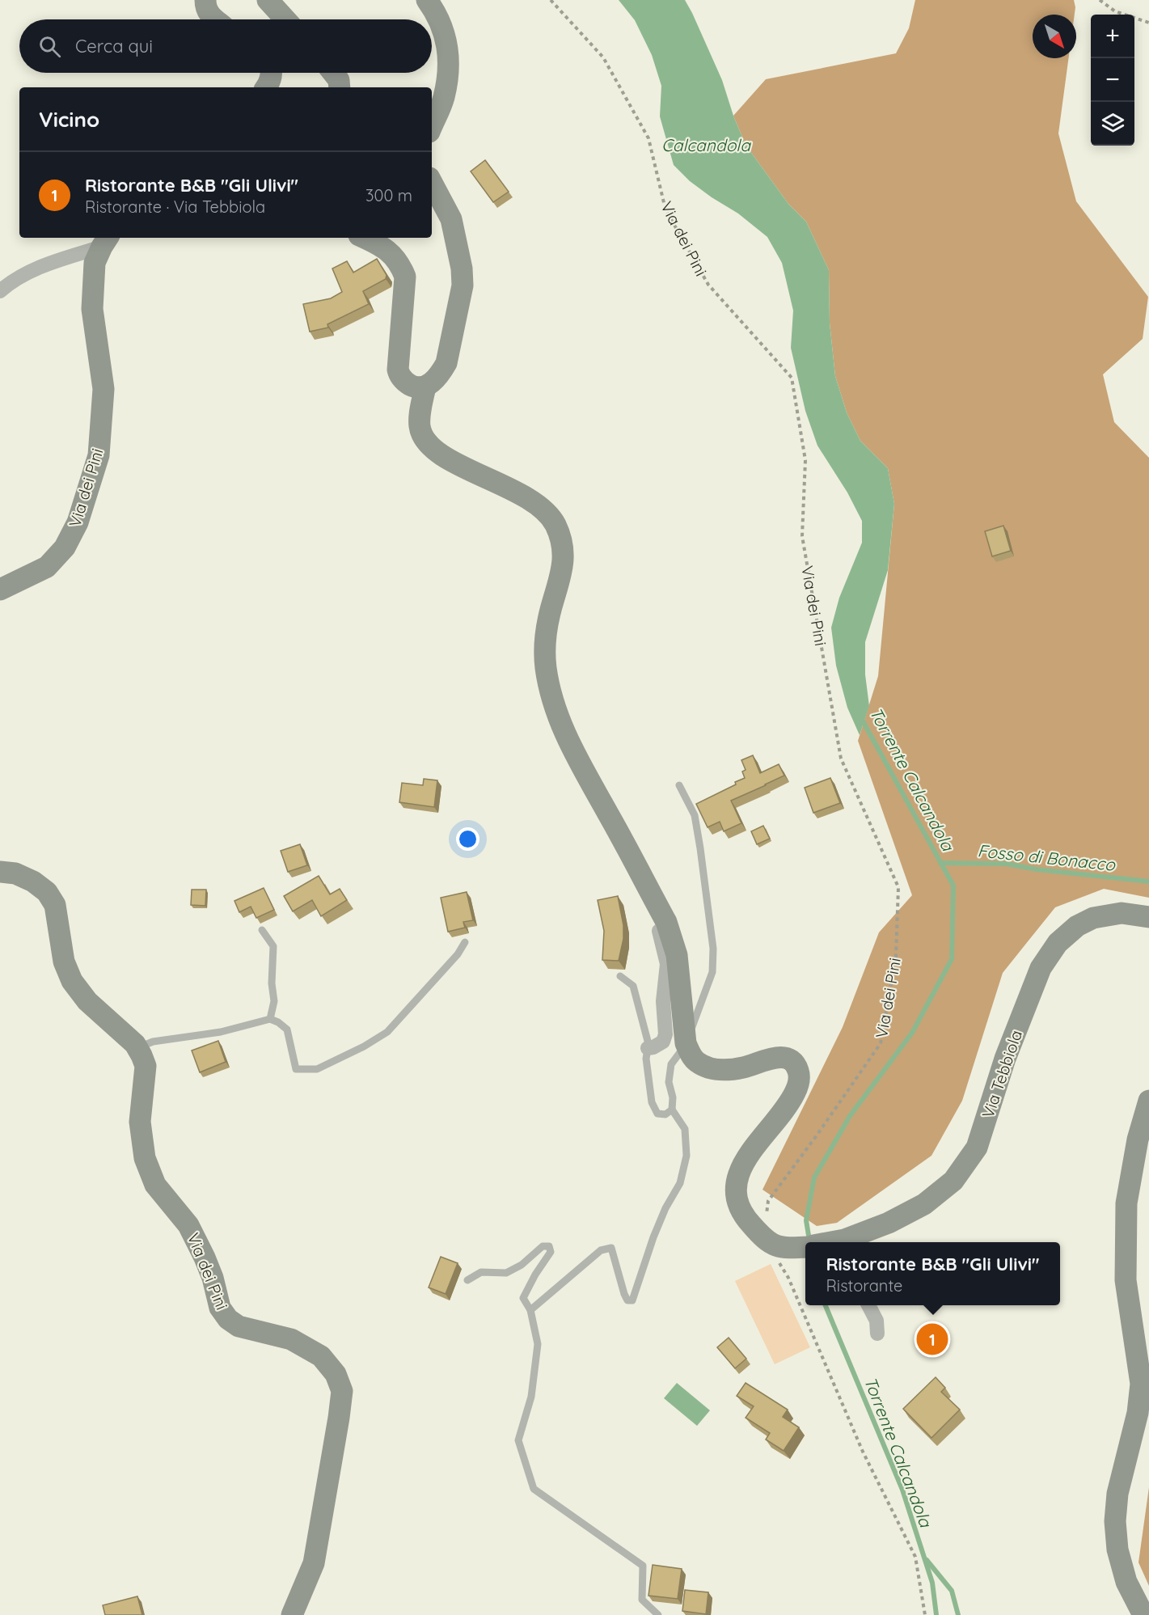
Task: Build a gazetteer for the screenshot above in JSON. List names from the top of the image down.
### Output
{
  "streets": {
    "main road": ["Via dei Pini", "Via Tebbiola"]
  },
  "water": ["Calcandola", "Torrente Calcandola", "Fosso di Bonacco"],
  "north": "bottom right",
  "page": {
    "map_buttons": ["+", "−"],
    "search": "Cerca qui",
    "heading": "Vicino",
    "list": [
      {
        "mark": "1",
        "name": "Ristorante B&B \"Gli Ulivi\"",
        "note": "Ristorante · Via Tebbiola",
        "value": "300 m"
      }
    ],
    "popup": ["Ristorante B&B \"Gli Ulivi\"", "Ristorante"],
    "pins": "1"
  }
}
